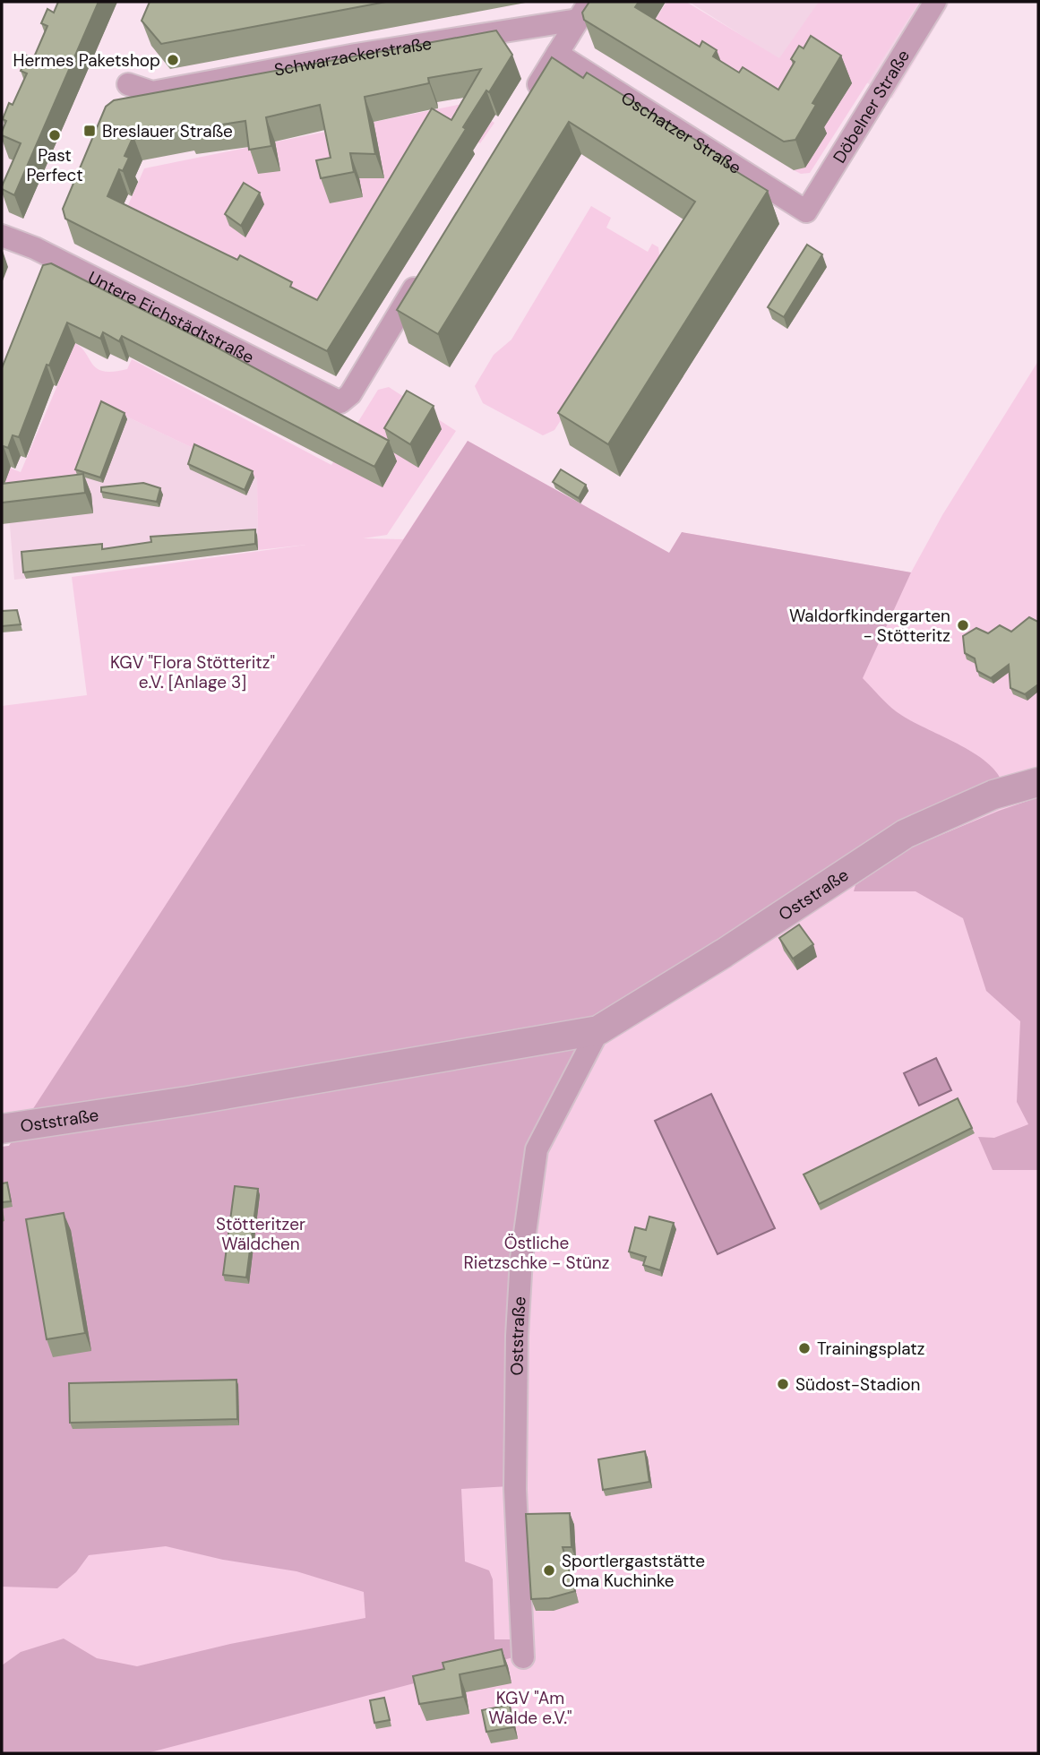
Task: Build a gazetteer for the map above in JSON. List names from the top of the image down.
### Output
{
  "streets": {
    "street": [
      "Schwarzackerstraße",
      "Döbelner Straße",
      "Oschatzer Straße",
      "Untere Eichstädtstraße",
      "Oststraße"
    ]
  },
  "crossings": [
    ["Döbelner Straße", "Oschatzer Straße"]
  ],
  "parks": [
    "KGV \"Flora Stötteritz\" e.V. [Anlage 3]",
    "Stötteritzer Wäldchen",
    "Östliche Rietzschke - Stünz",
    "KGV \"Am Walde e.V.\""
  ],
  "places": {
    "other": [
      "Hermes Paketshop",
      "Past Perfect",
      "Waldorfkindergarten - Stötteritz",
      "Trainingsplatz",
      "Südost-Stadion",
      "Sportlergaststätte Oma Kuchinke"
    ],
    "transit": ["Breslauer Straße"]
  }
}
